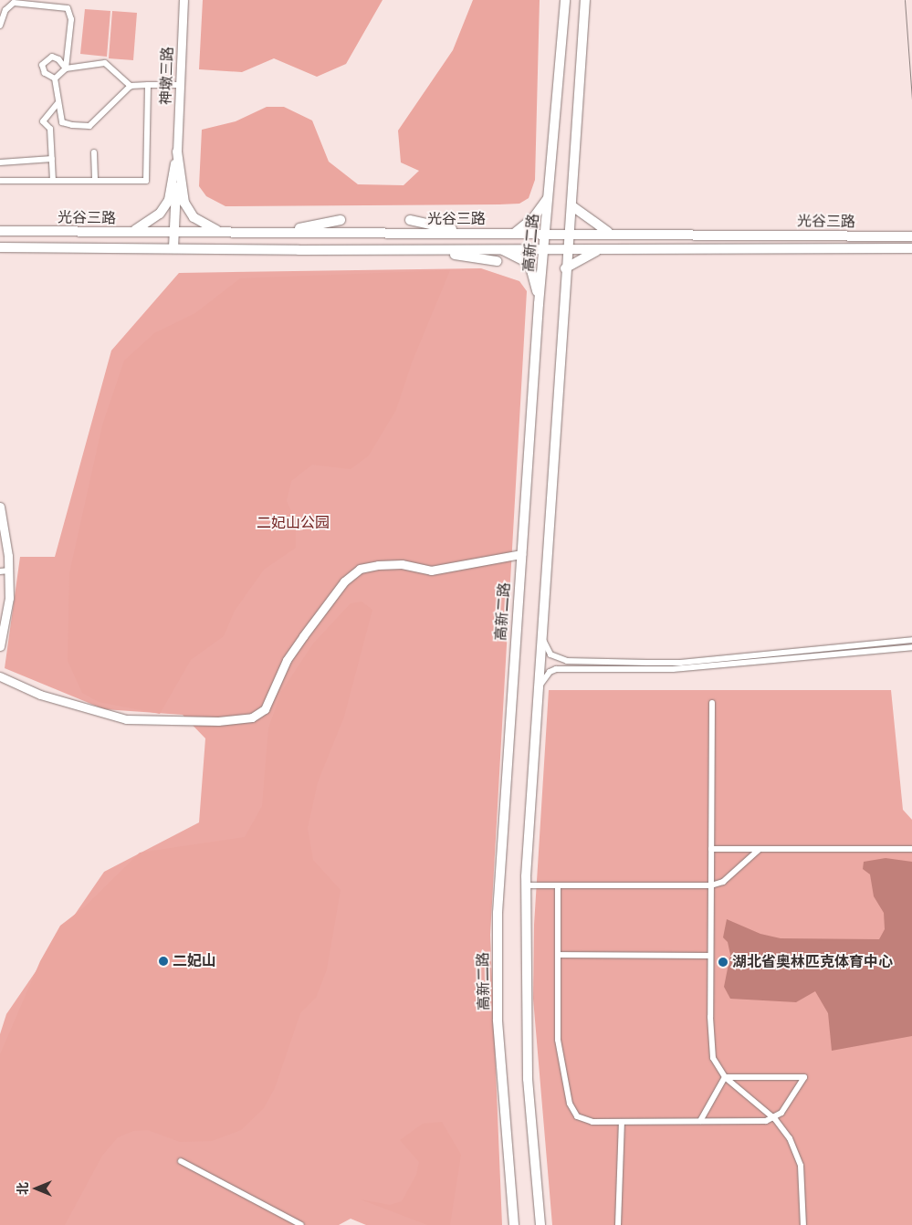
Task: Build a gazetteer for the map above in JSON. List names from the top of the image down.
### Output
{
  "streets": {
    "main road": ["光谷三路", "高新二路"],
    "street": ["神墩三路"]
  },
  "crossings": [
    ["光谷三路", "高新二路"]
  ],
  "parks": ["二妃山公园"],
  "places": ["二妃山", "湖北省奥林匹克体育中心"],
  "north": "left"
}
